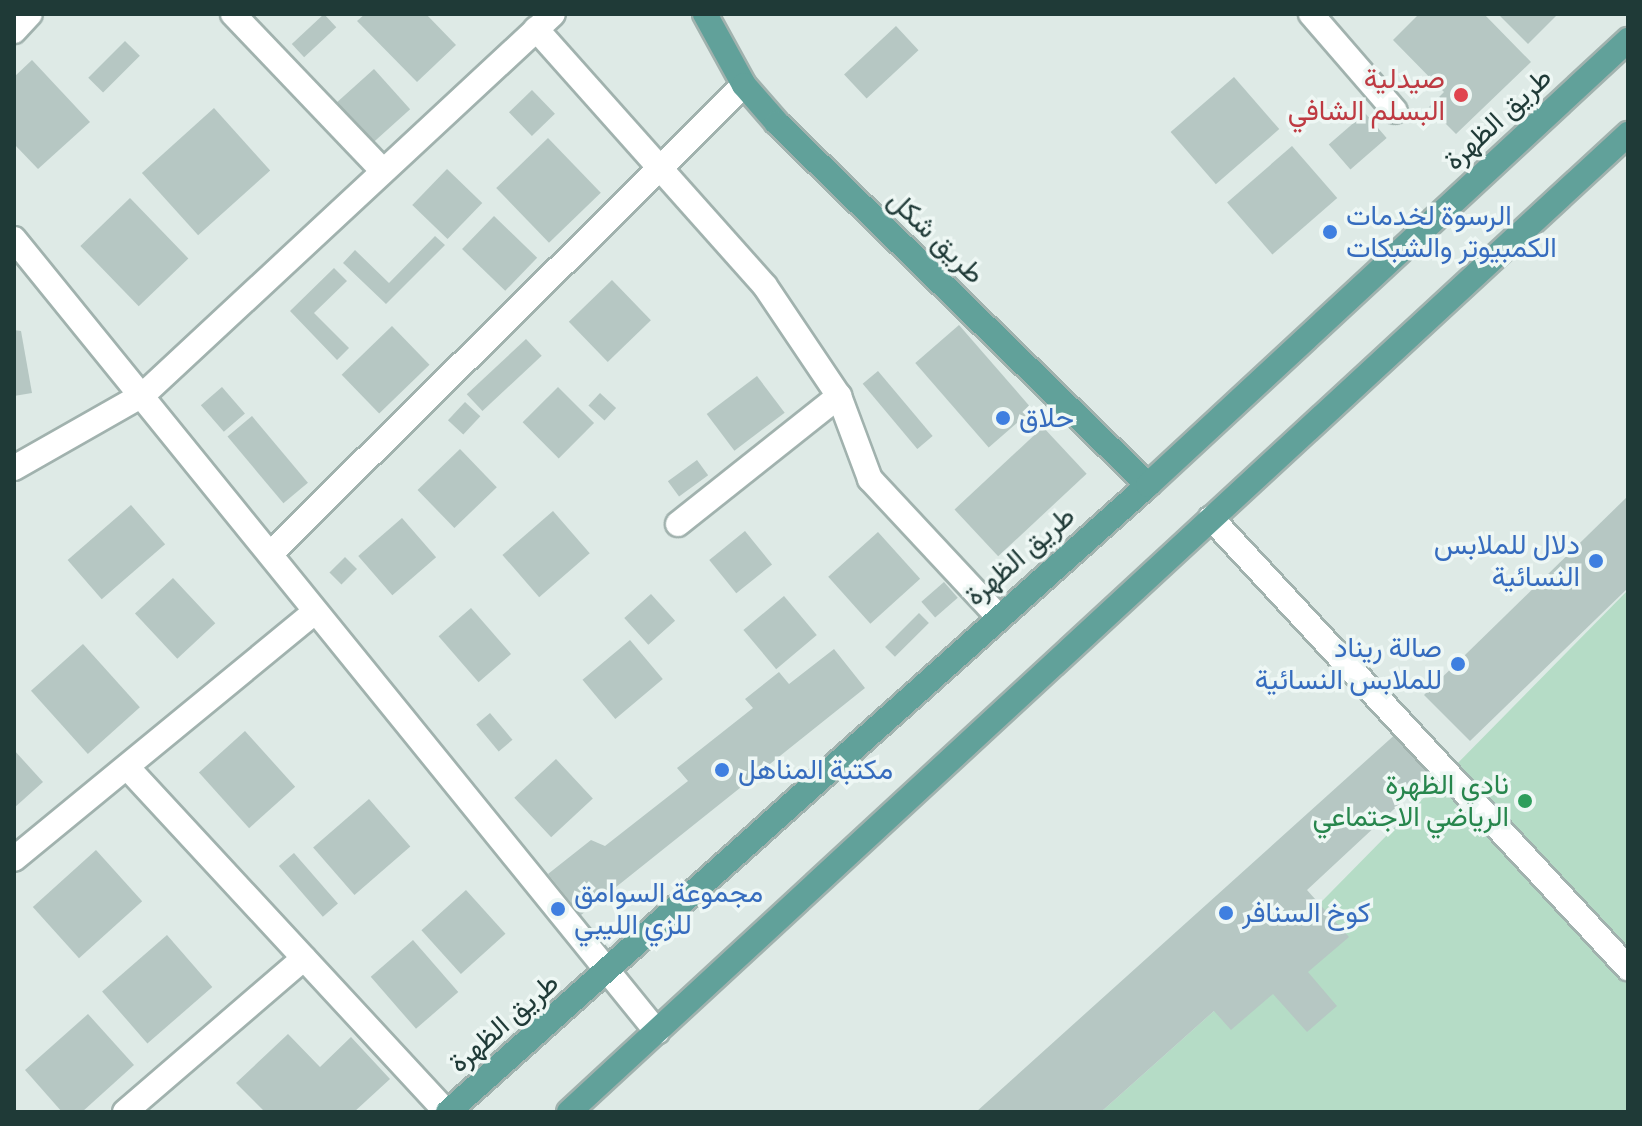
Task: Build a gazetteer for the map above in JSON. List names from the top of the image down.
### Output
{
  "streets": {
    "main road": ["طريق الظهرة", "طريق شكل"]
  },
  "crossings": [
    ["طريق الظهرة", "طريق شكل"]
  ],
  "places": [
    "صيدلية البسلم الشافي",
    "الرسوة لخدمات الكمبيوتر والشبكات",
    "حلاق",
    "دلال للملابس النسائية",
    "صالة ريناد للملابس النسائية",
    "مكتبة المناهل",
    "نادي الظهرة الرياضي الاجتماعي",
    "مجموعة السوامق للزي الليبي",
    "كوخ السنافر"
  ]
}
